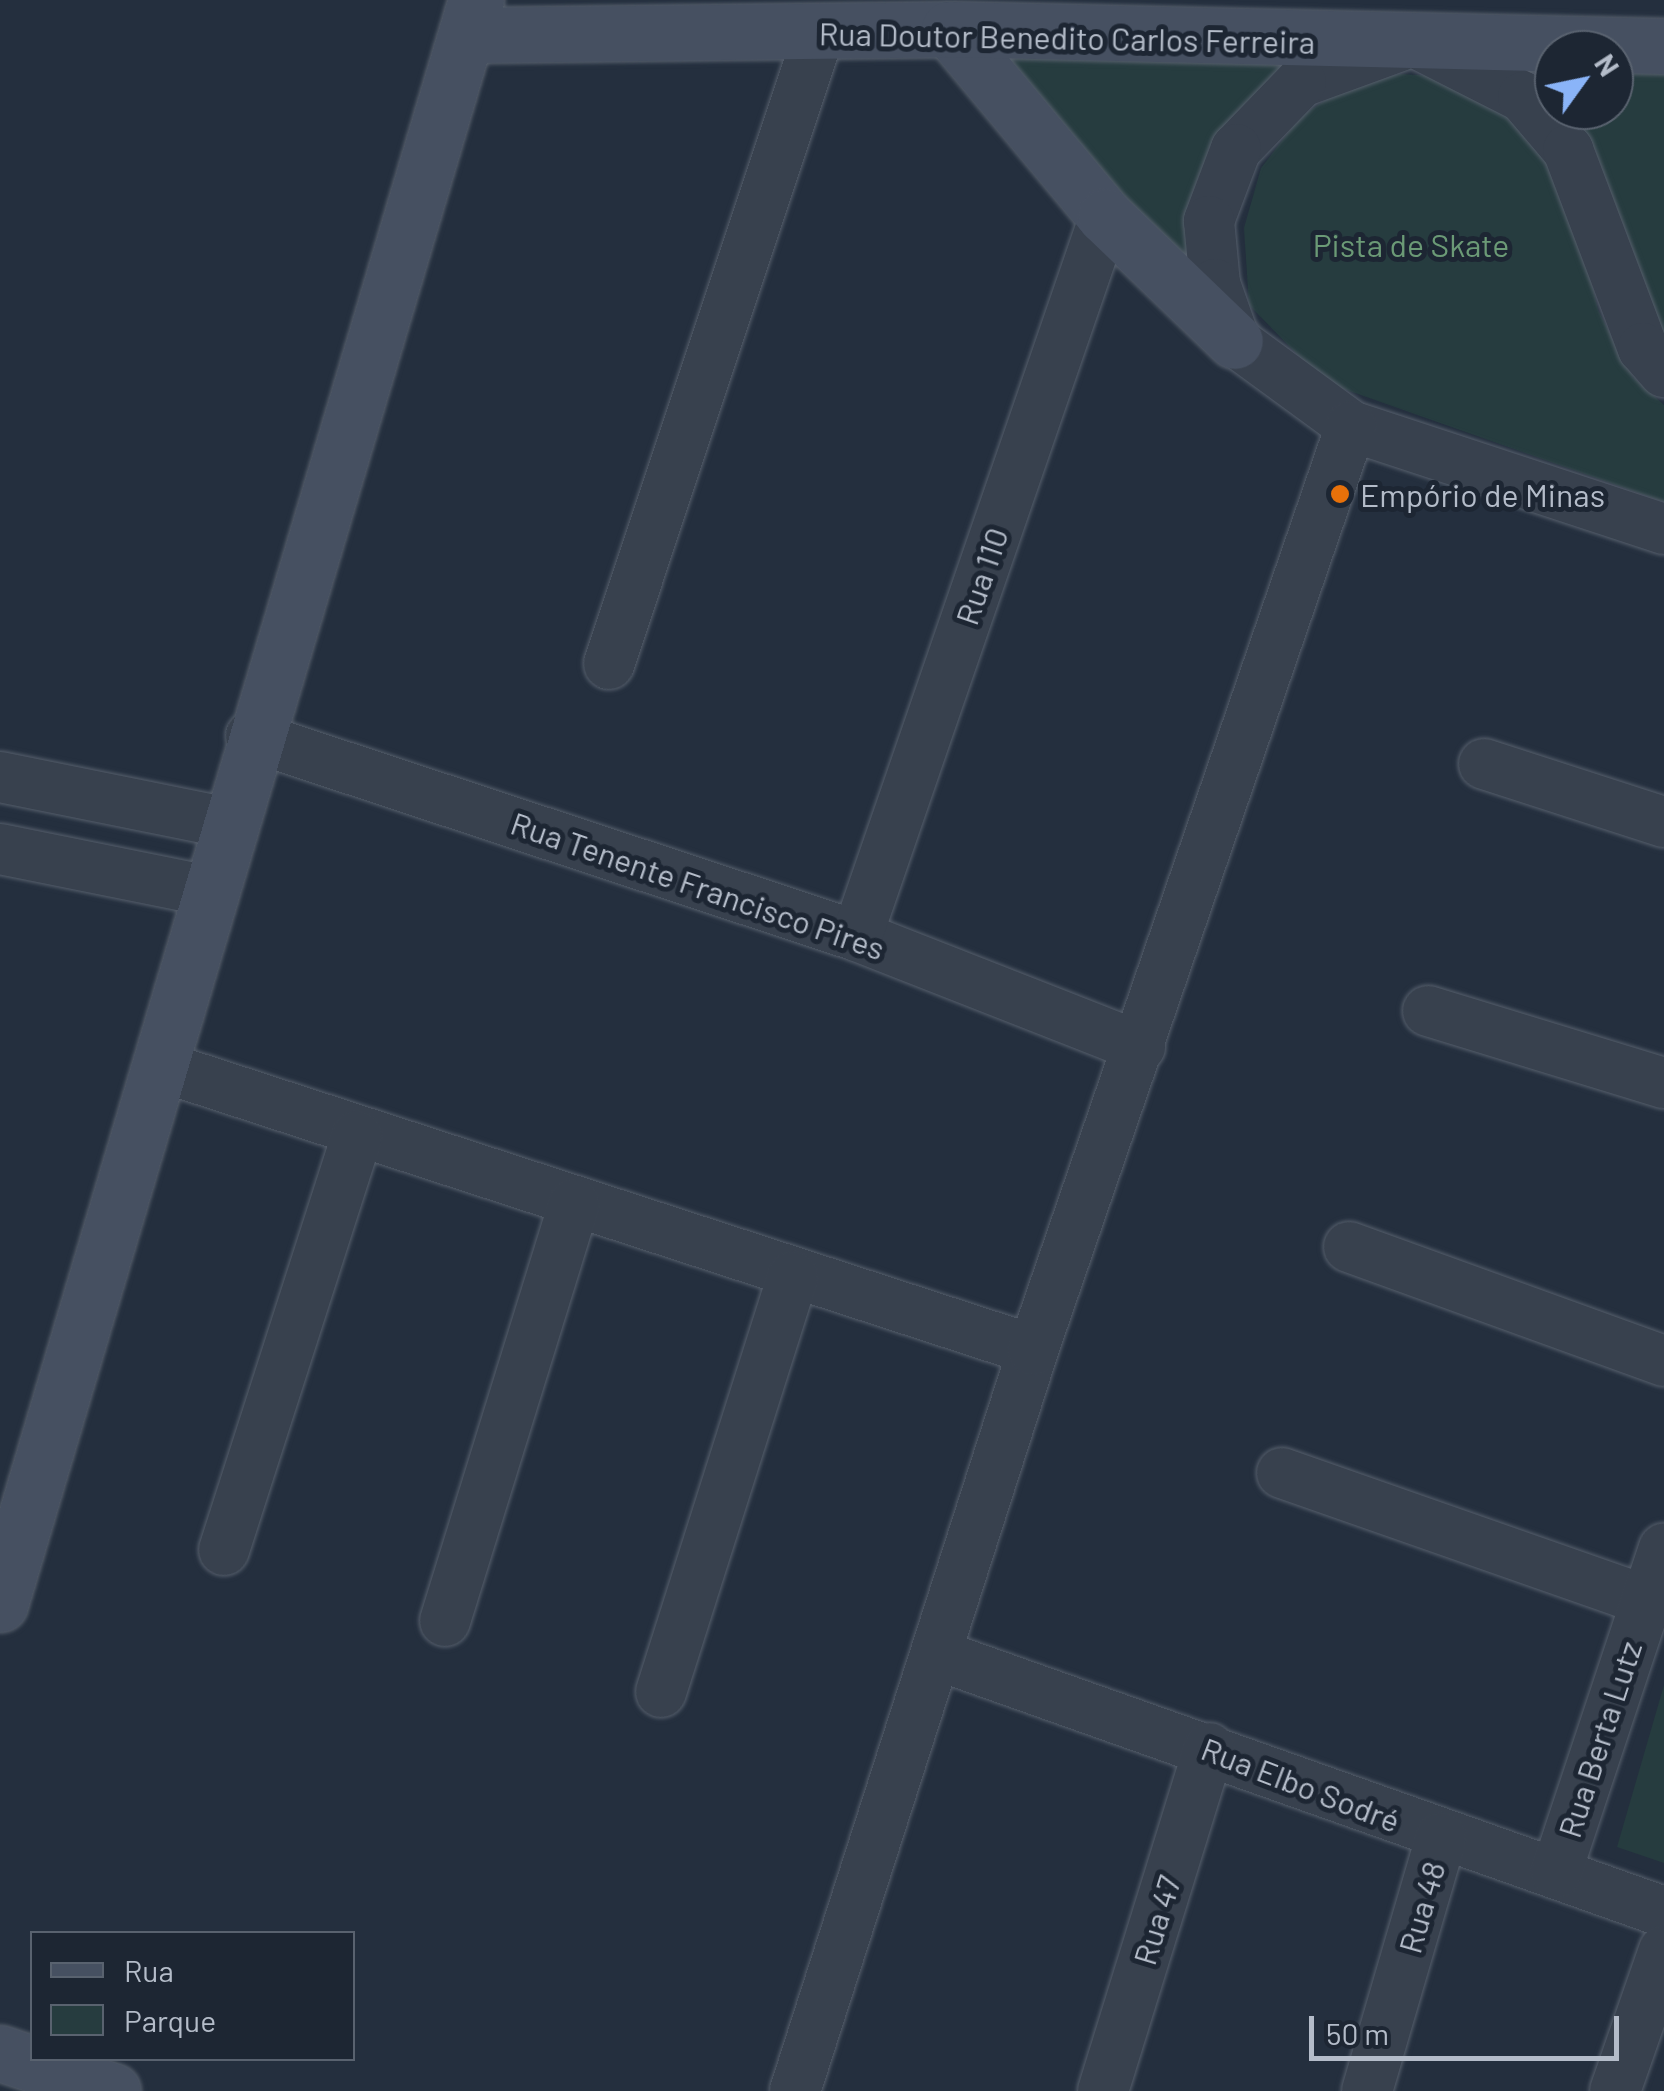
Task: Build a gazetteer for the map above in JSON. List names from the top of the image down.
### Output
{
  "streets": {
    "street": [
      "Rua Doutor Benedito Carlos Ferreira",
      "Rua 110",
      "Rua Tenente Francisco Pires",
      "Rua Berta Lutz",
      "Rua Elbo Sodré",
      "Rua 48",
      "Rua 47"
    ]
  },
  "crossings": [
    ["Rua 110", "Rua Tenente Francisco Pires"],
    ["Rua Berta Lutz", "Rua Elbo Sodré"],
    ["Rua Elbo Sodré", "Rua 48"],
    ["Rua Elbo Sodré", "Rua 47"]
  ],
  "parks": ["Pista de Skate"],
  "places": ["Empório de Minas"],
  "legend": ["Rua", "Parque"],
  "scale_bar": "50 m",
  "north": "top right"
}
